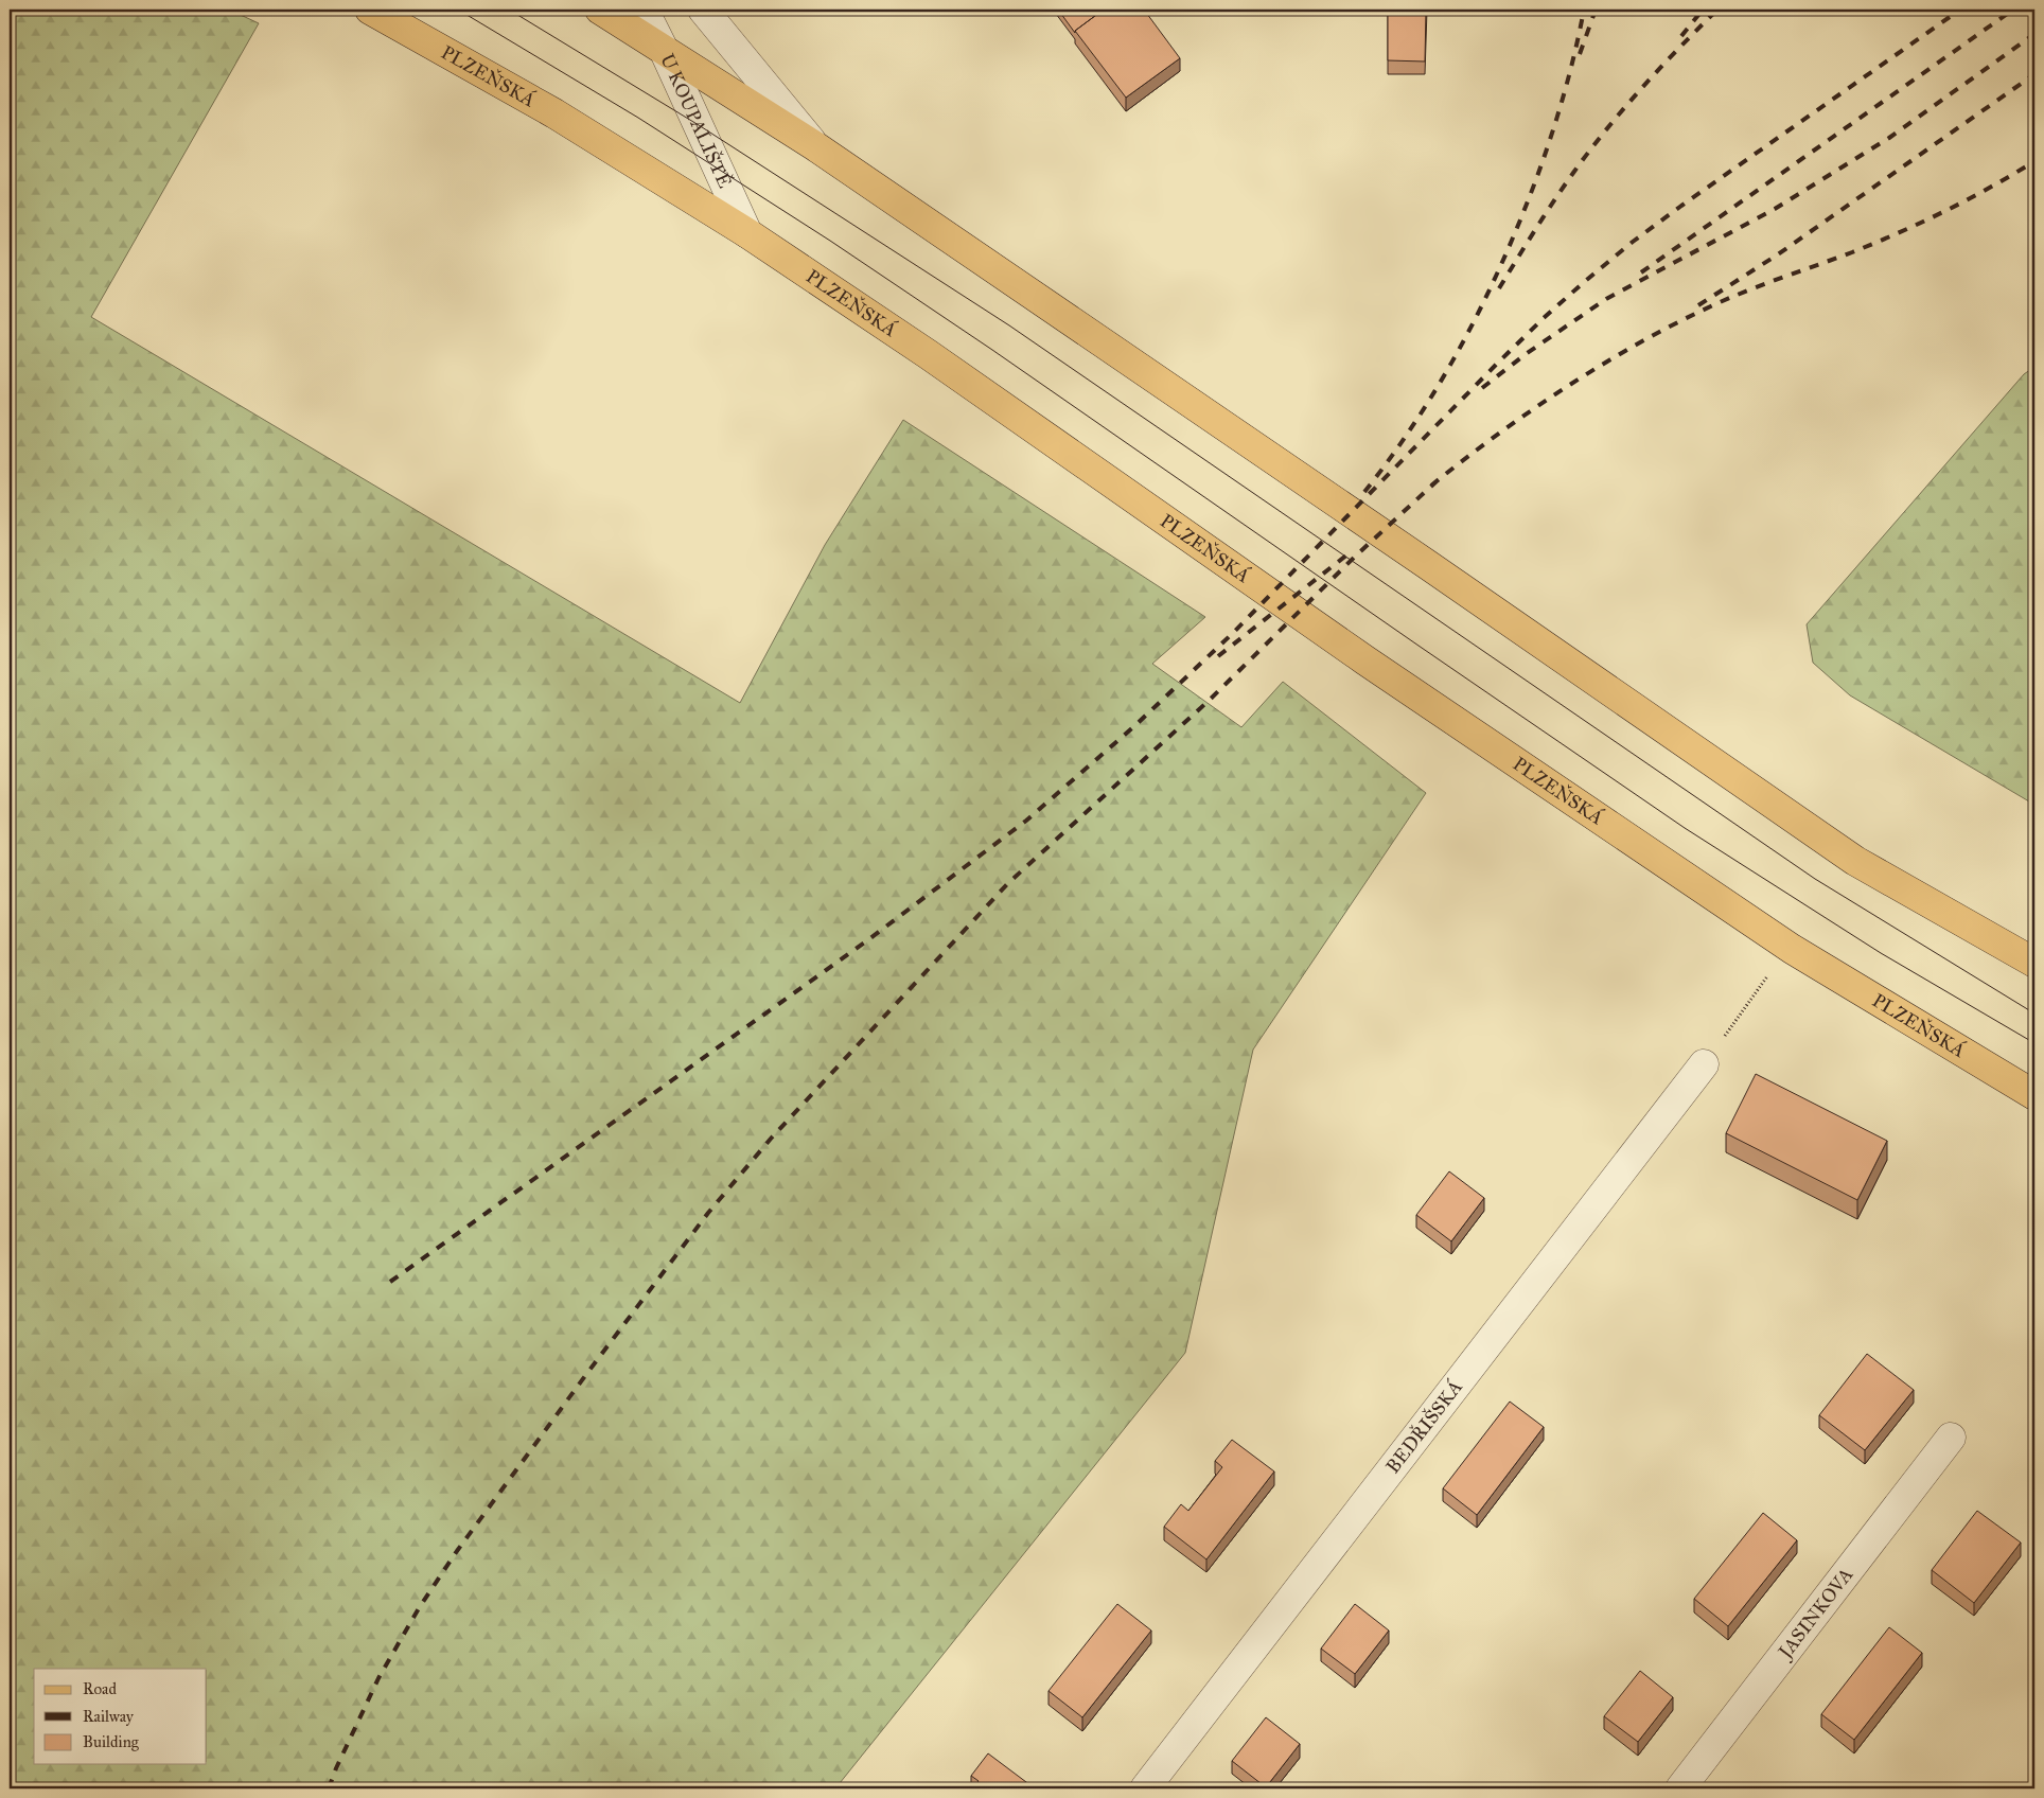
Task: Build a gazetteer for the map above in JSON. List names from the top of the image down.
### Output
{
  "streets": {
    "main road": ["PLZEŇSKÁ"],
    "street": ["U KOUPALIŠTĚ", "BEDŘIŠSKÁ", "JASINKOVA"]
  },
  "crossings": [
    ["PLZEŇSKÁ", "U KOUPALIŠTĚ"]
  ],
  "legend": ["Road", "Railway", "Building"]
}
